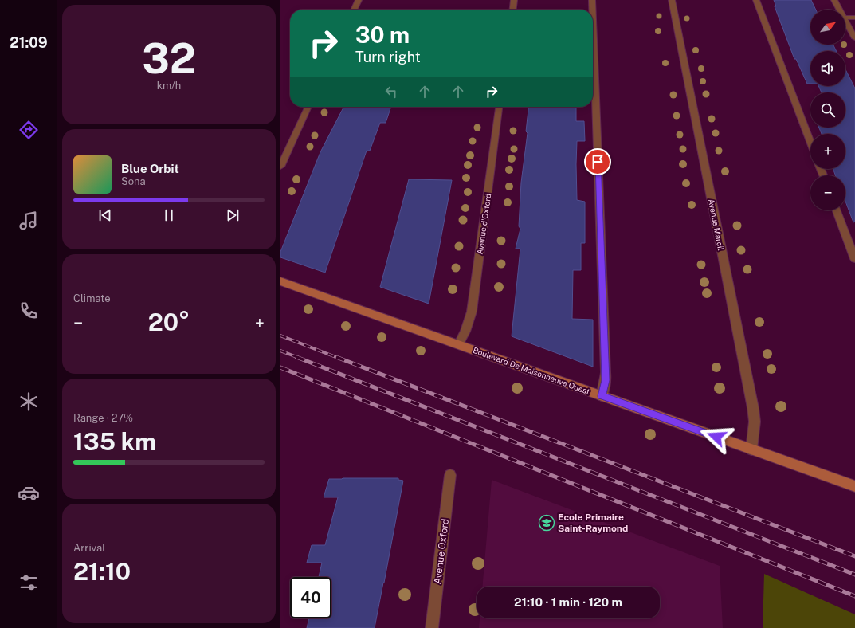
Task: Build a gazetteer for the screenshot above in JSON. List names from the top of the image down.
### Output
{
  "streets": {
    "street": [
      "Avenue d'Oxford",
      "Avenue Marcil",
      "Boulevard De Maisonneuve Ouest",
      "Avenue Oxford"
    ]
  },
  "crossings": [
    ["Avenue d'Oxford", "Boulevard De Maisonneuve Ouest"],
    ["Avenue Marcil", "Boulevard De Maisonneuve Ouest"]
  ],
  "places": {
    "school or university": ["Ecole Primaire Saint-Raymond"]
  },
  "north": "top right",
  "page": {
    "tabs": "21:09",
    "tile": [
      ["32", "km/h"],
      "Climate",
      ["Range · 27%", "135 km"],
      ["Arrival", "21:10"]
    ],
    "map_buttons": ["+", "−"],
    "turn": ["30 m", "Turn right"],
    "song": ["Blue Orbit", "Sona"],
    "heat": ["−", "20°", "+"],
    "limit": "40",
    "trip": "21:10 · 1 min · 120 m"
  }
}
